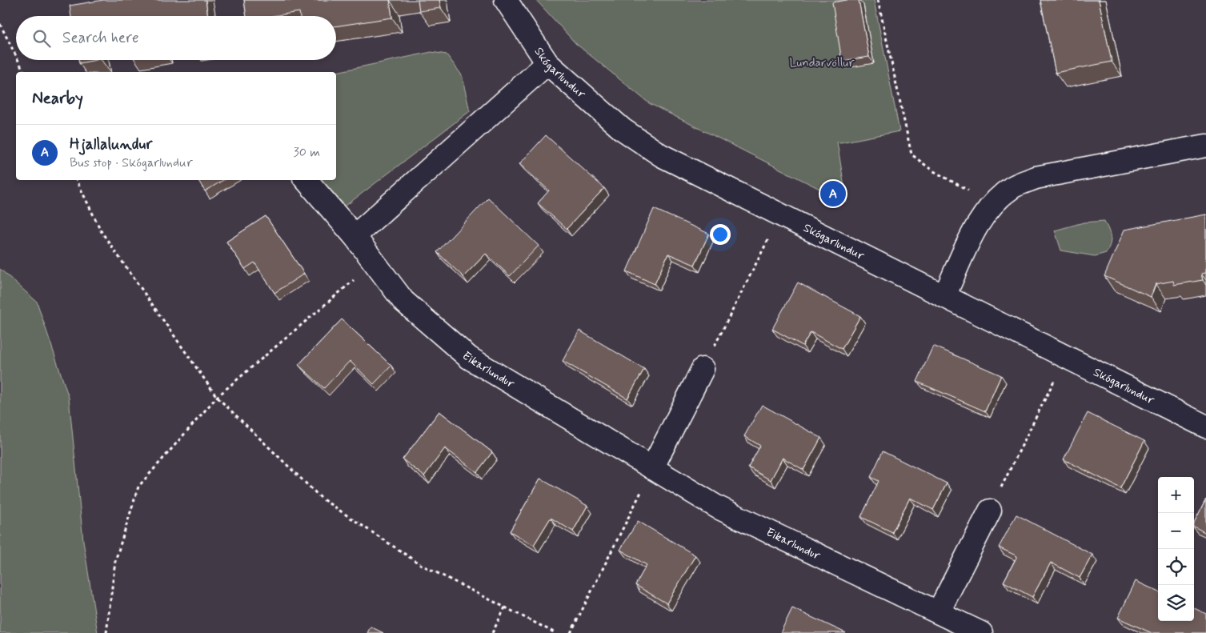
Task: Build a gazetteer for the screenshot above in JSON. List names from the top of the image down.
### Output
{
  "streets": {
    "street": ["Skógarlundur", "Eikarlundur"]
  },
  "parks": ["Lundarvöllur"],
  "page": {
    "search": "Search here",
    "heading": "Nearby",
    "list": [
      {
        "mark": "A",
        "name": "Hjallalundur",
        "note": "Bus stop · Skógarlundur",
        "value": "30 m"
      }
    ],
    "pins": "A",
    "map_buttons": ["+", "−"]
  }
}
